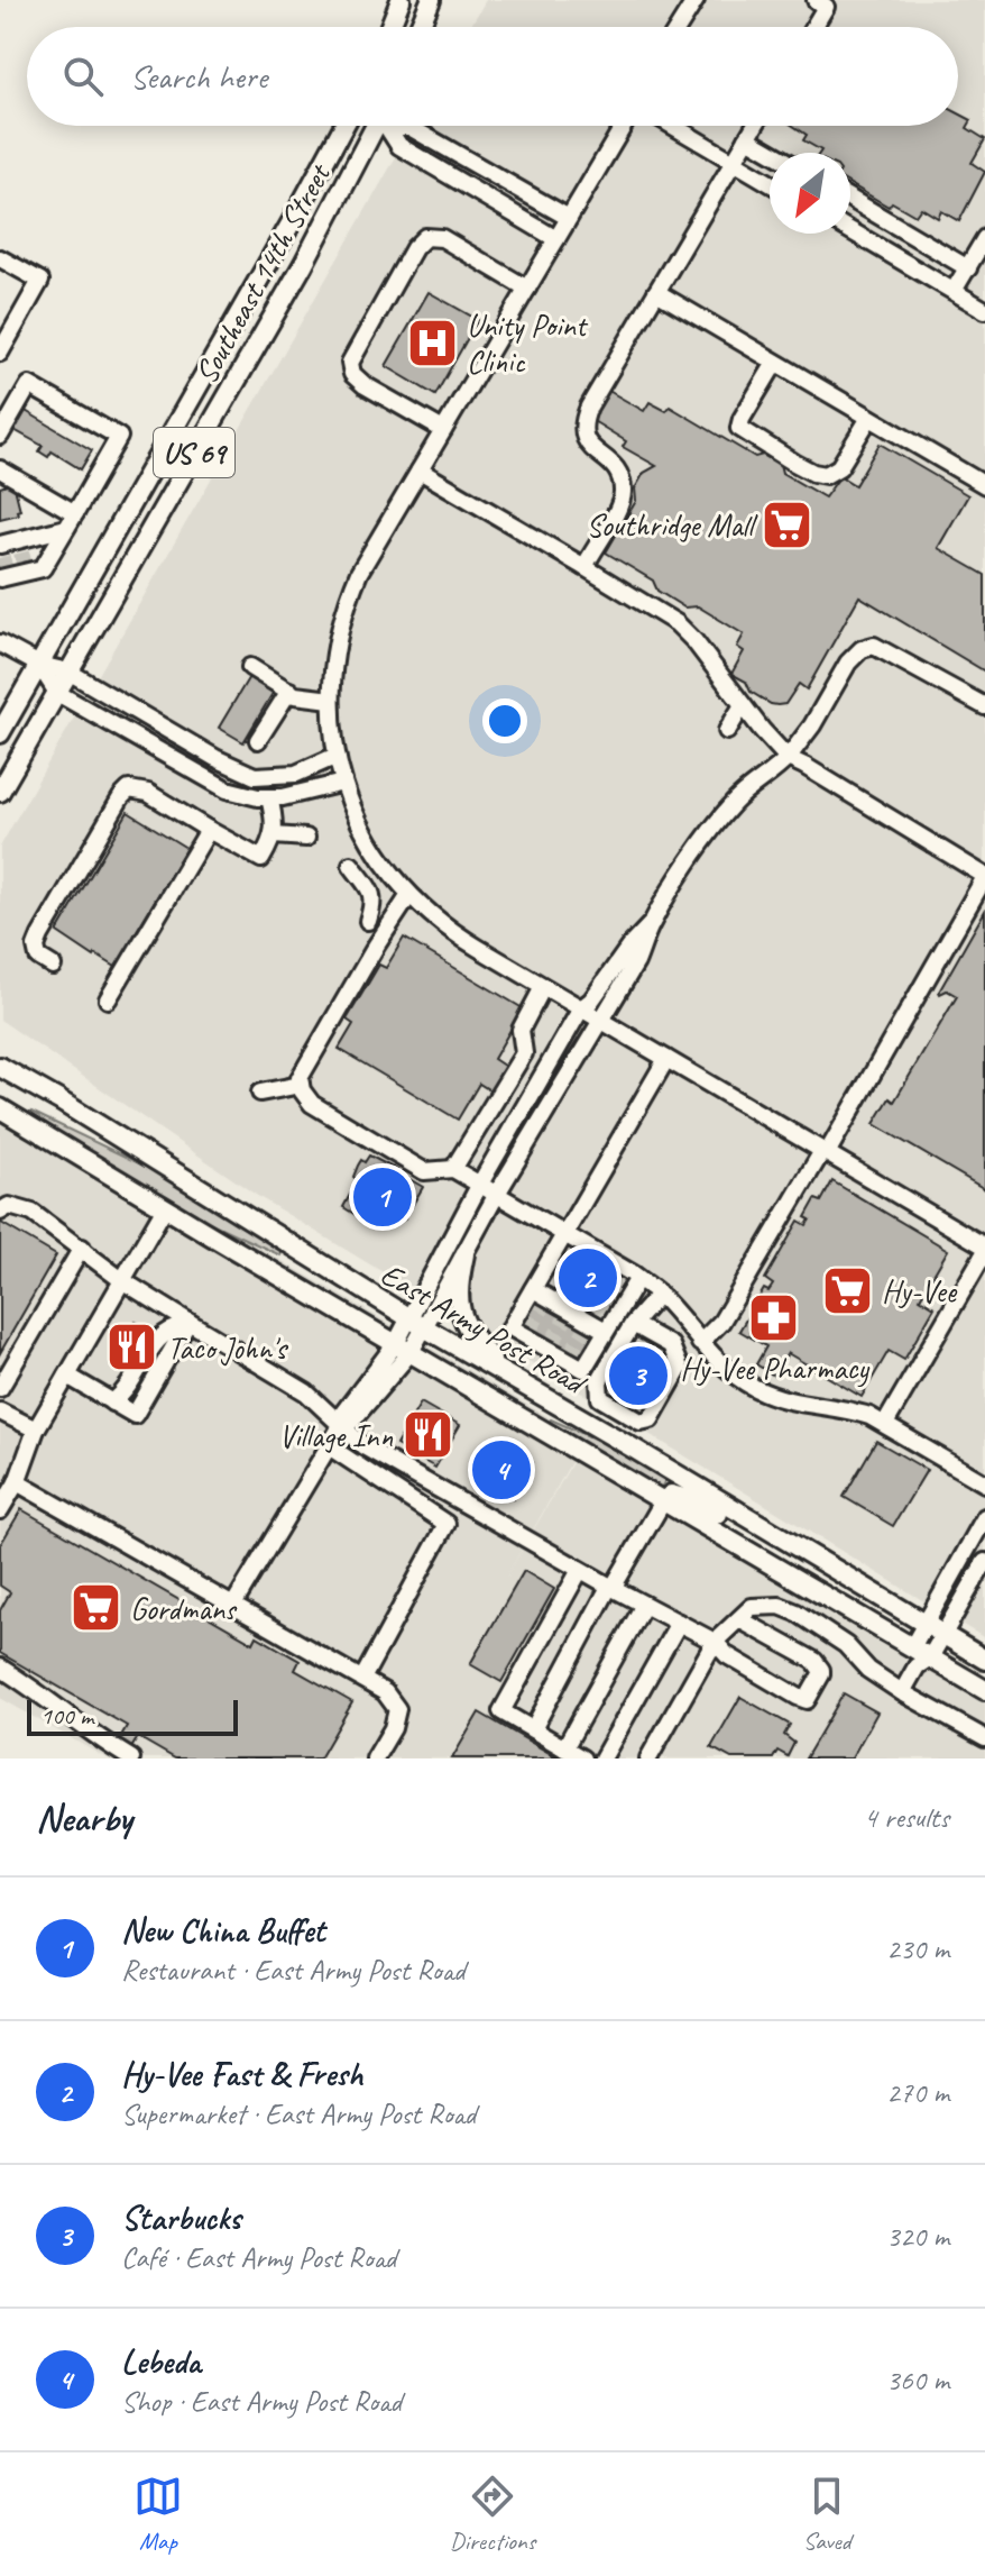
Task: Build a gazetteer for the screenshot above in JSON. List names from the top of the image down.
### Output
{
  "streets": {
    "main road": ["Southeast 14th Street", "US 69", "East Army Post Road"]
  },
  "places": {
    "hospital": ["Unity Point Clinic"],
    "supermarket": ["Southridge Mall", "Hy-Vee", "Gordmans"],
    "pharmacy": ["Hy-Vee Pharmacy"],
    "restaurant": ["Taco John's", "Village Inn"]
  },
  "scale_bar": "100 m",
  "north": "bottom left",
  "page": {
    "search": "Search here",
    "pins": [
      "1",
      "2",
      "3",
      "4"
    ],
    "scale": "100 m",
    "heading": ["Nearby", "4 results"],
    "list": [
      {
        "mark": "1",
        "name": "New China Buffet",
        "note": "Restaurant · East Army Post Road",
        "value": "230 m"
      },
      {
        "mark": "2",
        "name": "Hy-Vee Fast & Fresh",
        "note": "Supermarket · East Army Post Road",
        "value": "270 m"
      },
      {
        "mark": "3",
        "name": "Starbucks",
        "note": "Café · East Army Post Road",
        "value": "320 m"
      },
      {
        "mark": "4",
        "name": "Lebeda",
        "note": "Shop · East Army Post Road",
        "value": "360 m"
      }
    ],
    "nav": ["Map", "Directions", "Saved"]
  }
}
